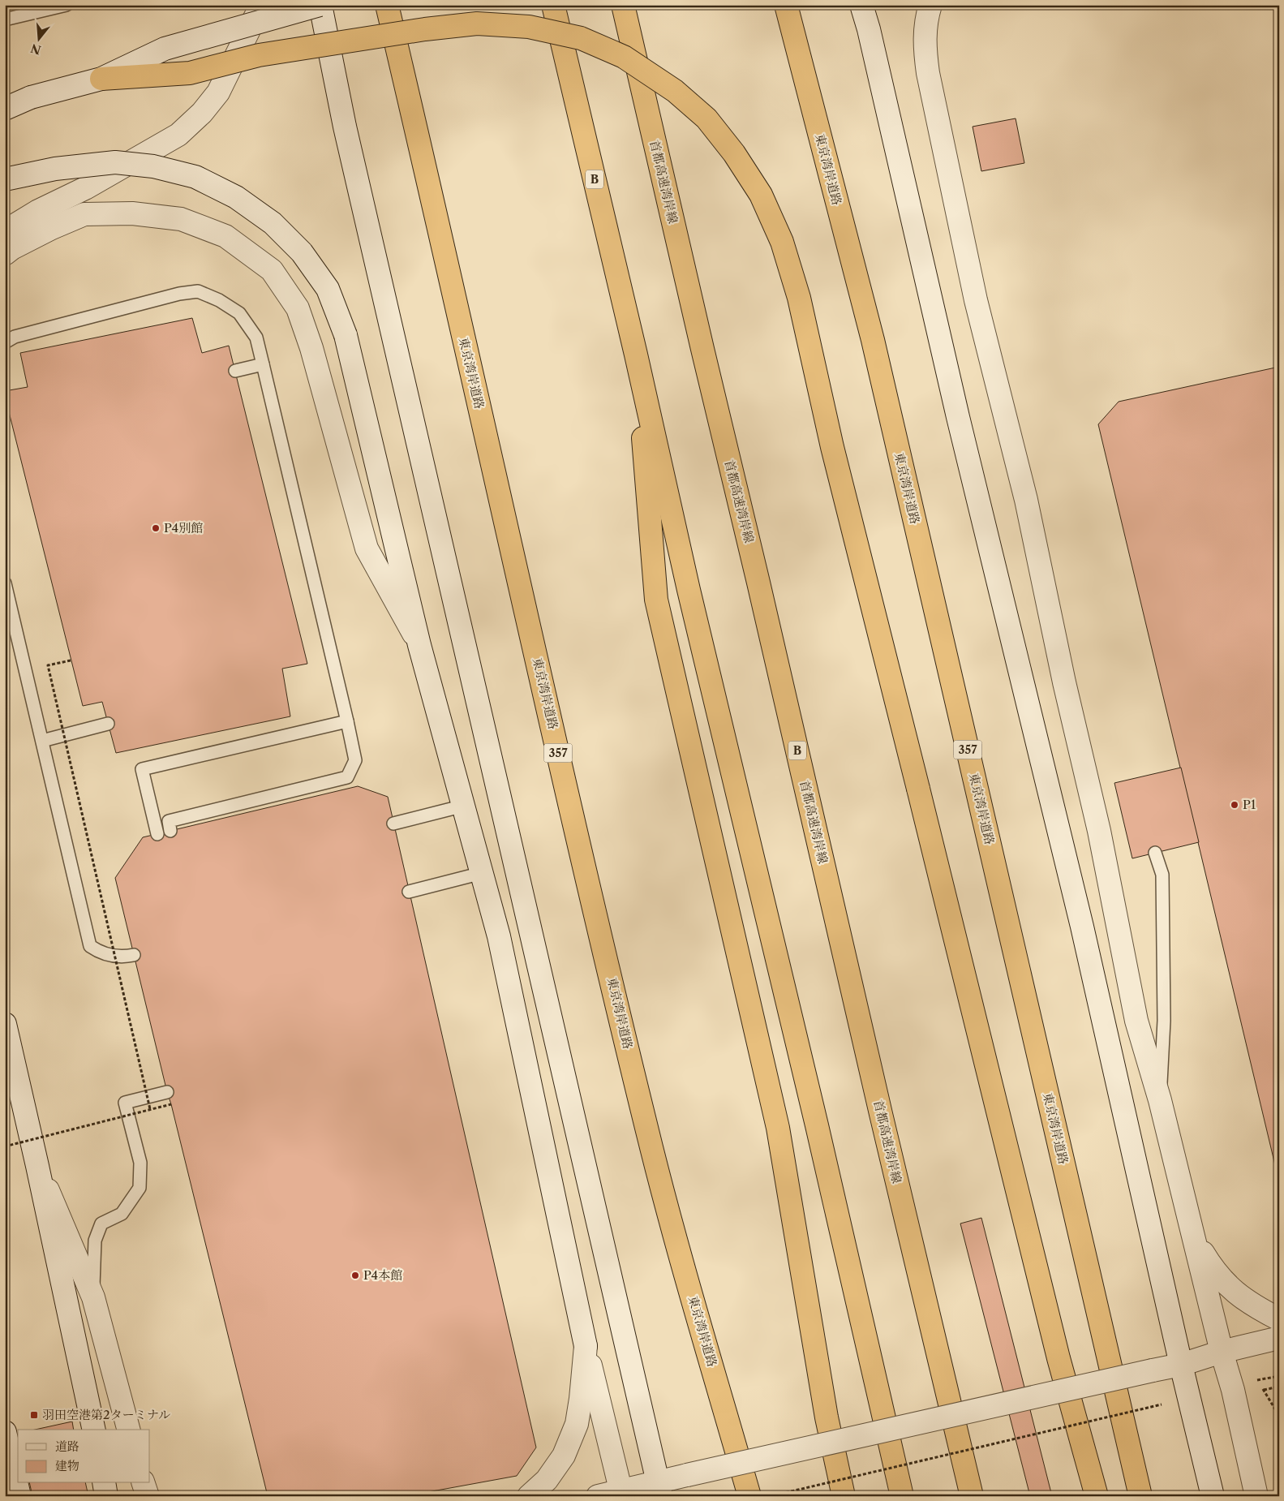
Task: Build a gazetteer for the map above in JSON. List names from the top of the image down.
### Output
{
  "streets": {
    "highway": [
      "東京湾岸道路",
      "B",
      "首都高速湾岸線",
      "357"
    ]
  },
  "places": {
    "other": ["P4別館", "P1", "P4本館"],
    "transit": ["羽田空港第2ターミナル"]
  },
  "legend": ["道路", "建物"],
  "north": "bottom"
}
